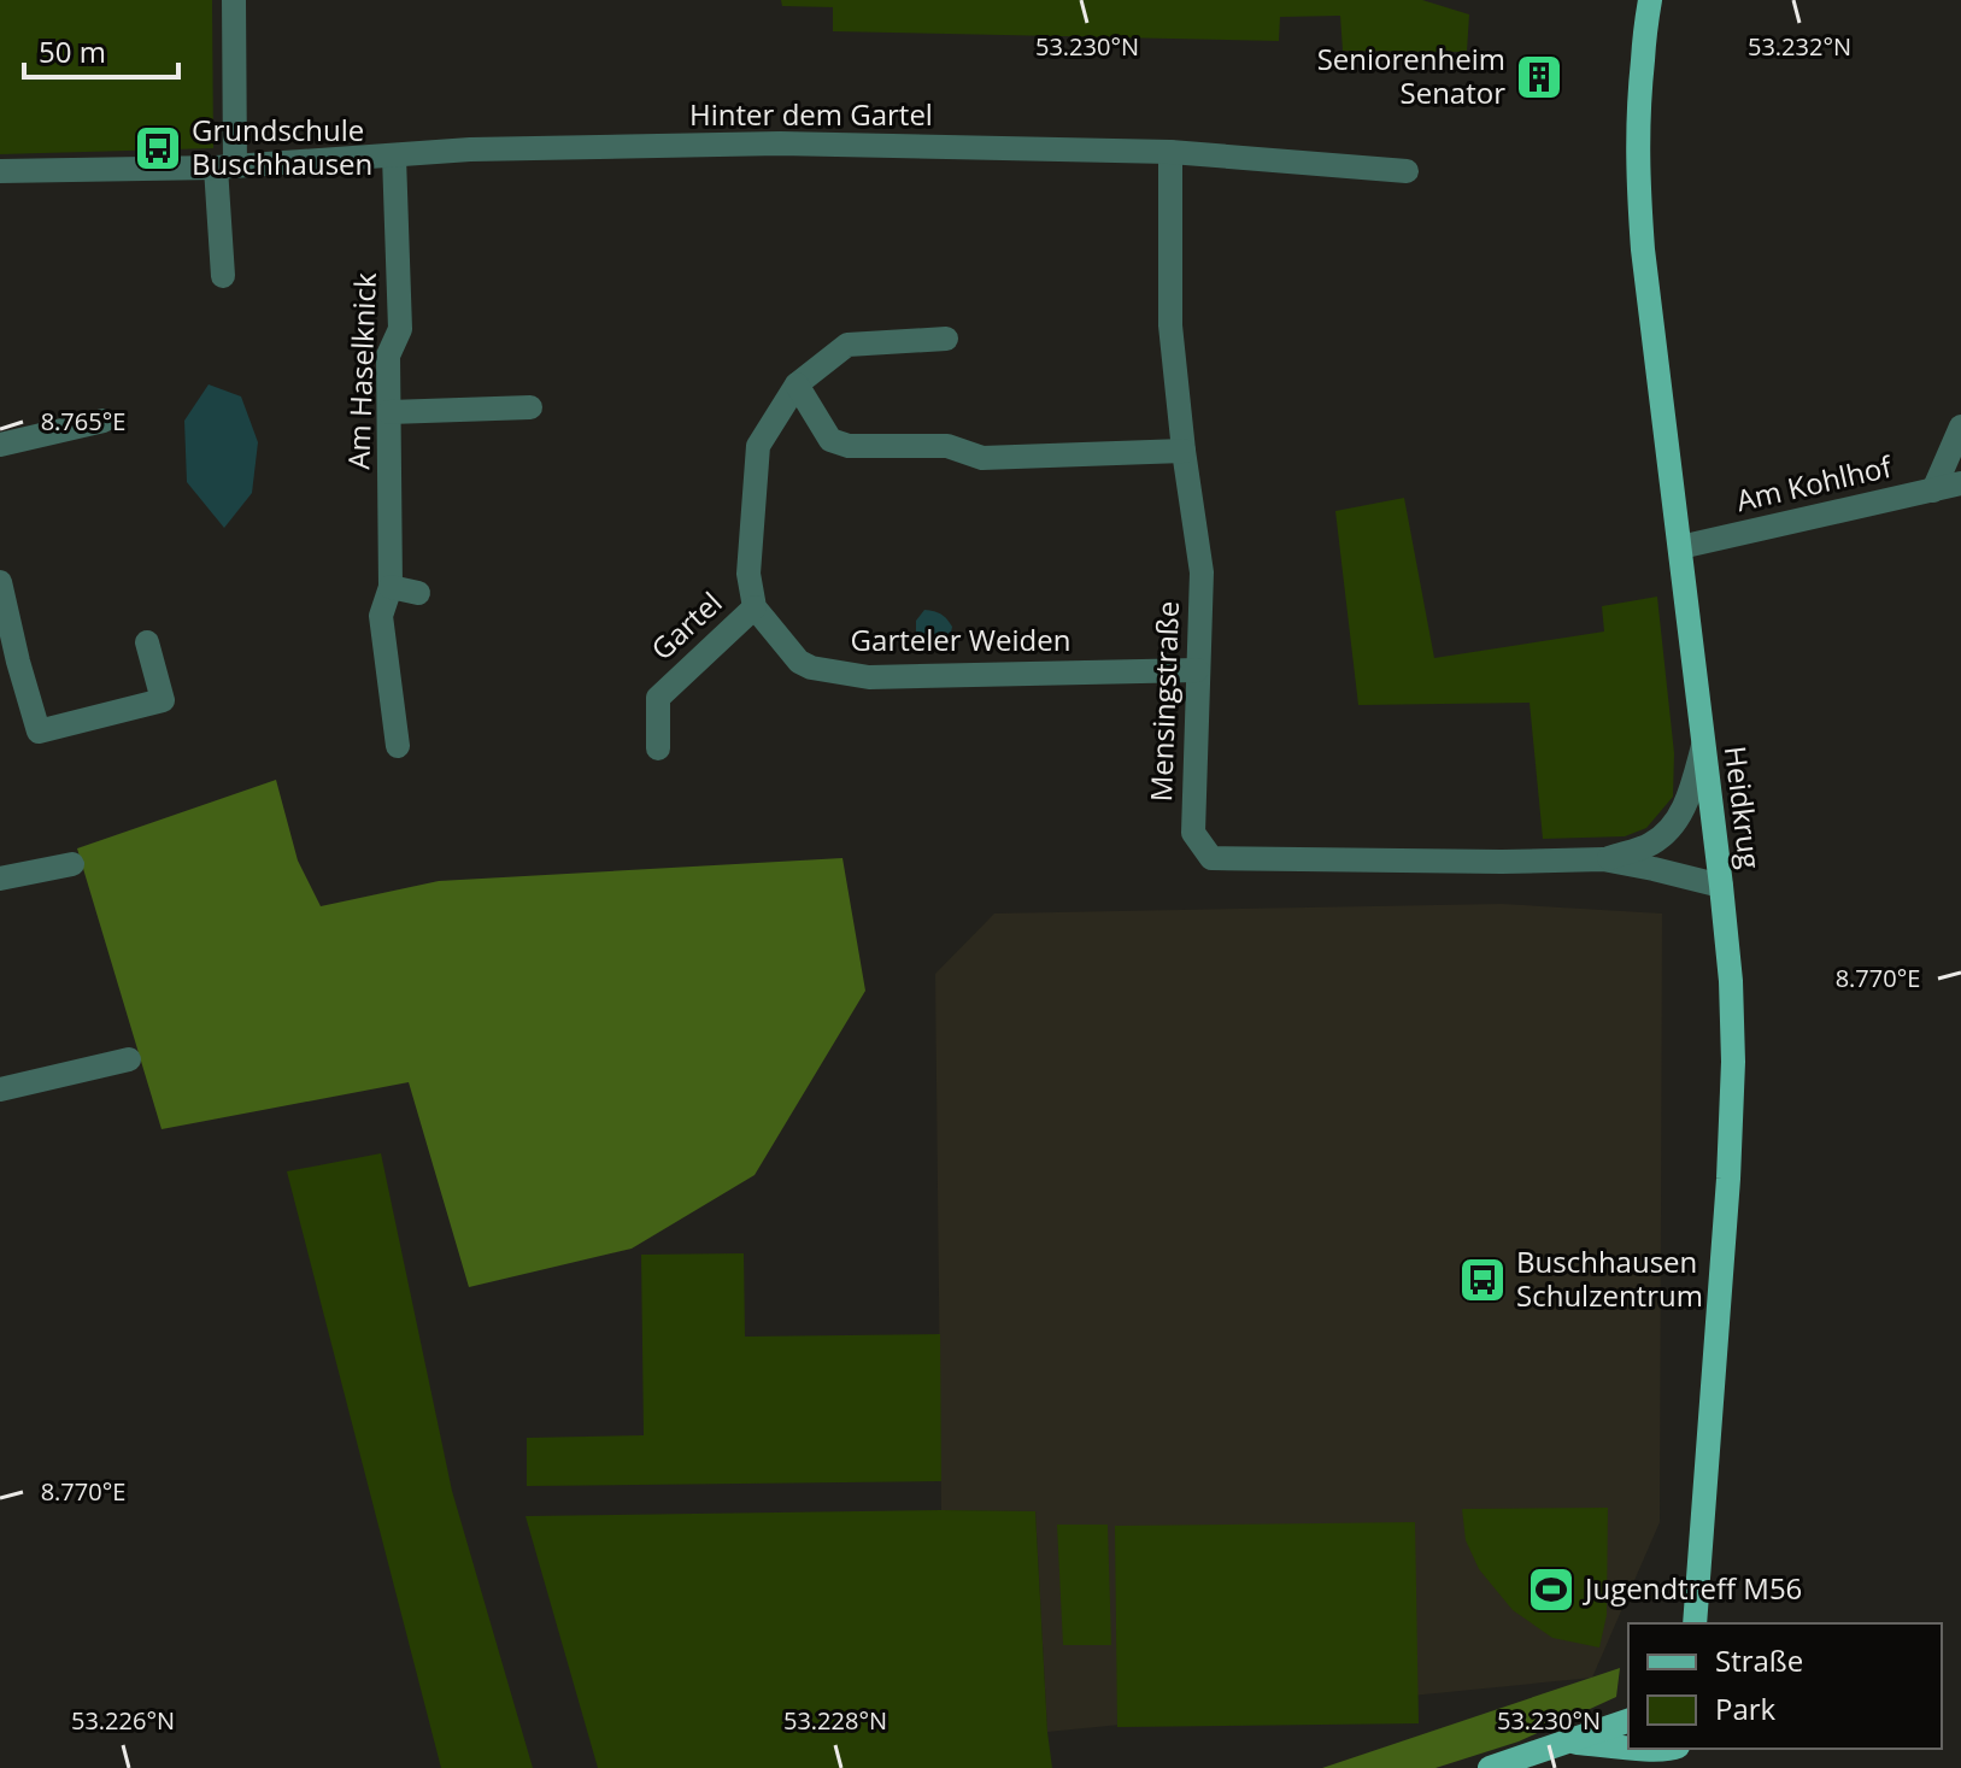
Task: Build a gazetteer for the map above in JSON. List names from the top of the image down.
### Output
{
  "streets": {
    "main road": ["Heidkrug"],
    "street": [
      "Hinter dem Gartel",
      "Am Haselknick",
      "Am Kohlhof",
      "Gartel",
      "Garteler Weiden",
      "Mensingstraße"
    ]
  },
  "crossings": [
    ["Hinter dem Gartel", "Am Haselknick"],
    ["Hinter dem Gartel", "Mensingstraße"],
    ["Am Kohlhof", "Heidkrug"],
    ["Gartel", "Garteler Weiden"],
    ["Garteler Weiden", "Mensingstraße"],
    ["Mensingstraße", "Heidkrug"]
  ],
  "places": {
    "building": ["Seniorenheim Senator"],
    "bus stop": ["Grundschule Buschhausen", "Buschhausen Schulzentrum"],
    "sports": ["Jugendtreff M56"]
  },
  "legend": ["Straße", "Park"],
  "scale_bar": "50 m",
  "coordinates": [
    "53.230°N",
    "53.232°N",
    "8.765°E",
    "8.770°E",
    "53.226°N",
    "53.228°N"
  ]
}
